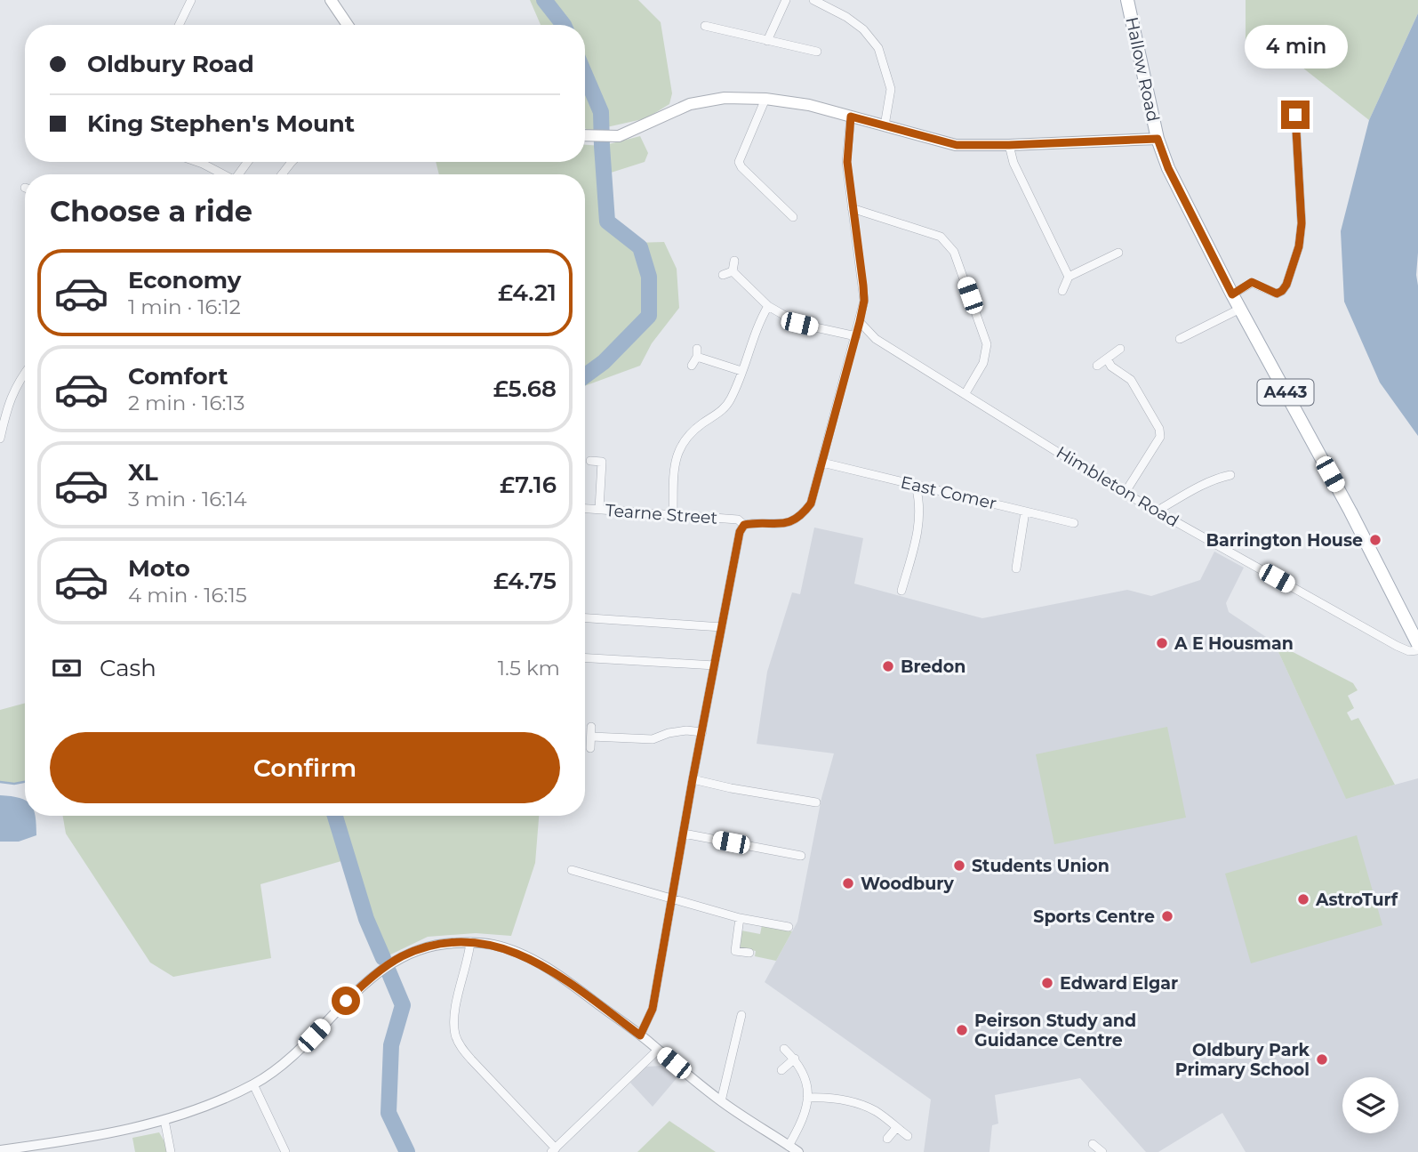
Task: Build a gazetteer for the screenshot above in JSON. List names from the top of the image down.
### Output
{
  "streets": {
    "main road": ["Hallow Road", "A443"],
    "street": ["Himbleton Road", "East Comer", "Tearne Street"]
  },
  "crossings": [
    ["Hallow Road", "A443"],
    ["Himbleton Road", "Tearne Street"],
    ["East Comer", "Tearne Street"]
  ],
  "places": [
    "Barrington House",
    "A E Housman",
    "Bredon",
    "Students Union",
    "Woodbury",
    "AstroTurf",
    "Sports Centre",
    "Edward Elgar",
    "Peirson Study and Guidance Centre",
    "Oldbury Park Primary School"
  ],
  "page": {
    "bubble": "4 min",
    "banner": ["Oldbury Road", "King Stephen's Mount"],
    "heading": "Choose a ride",
    "list": [
      {
        "name": "Economy",
        "note": "1 min · 16:12",
        "value": "£4.21"
      },
      {
        "name": "Comfort",
        "note": "2 min · 16:13",
        "value": "£5.68"
      },
      {
        "name": "XL",
        "note": "3 min · 16:14",
        "value": "£7.16"
      },
      {
        "name": "Moto",
        "note": "4 min · 16:15",
        "value": "£4.75"
      }
    ],
    "pay": ["Cash", "1.5 km"],
    "buttons": "Confirm"
  }
}
